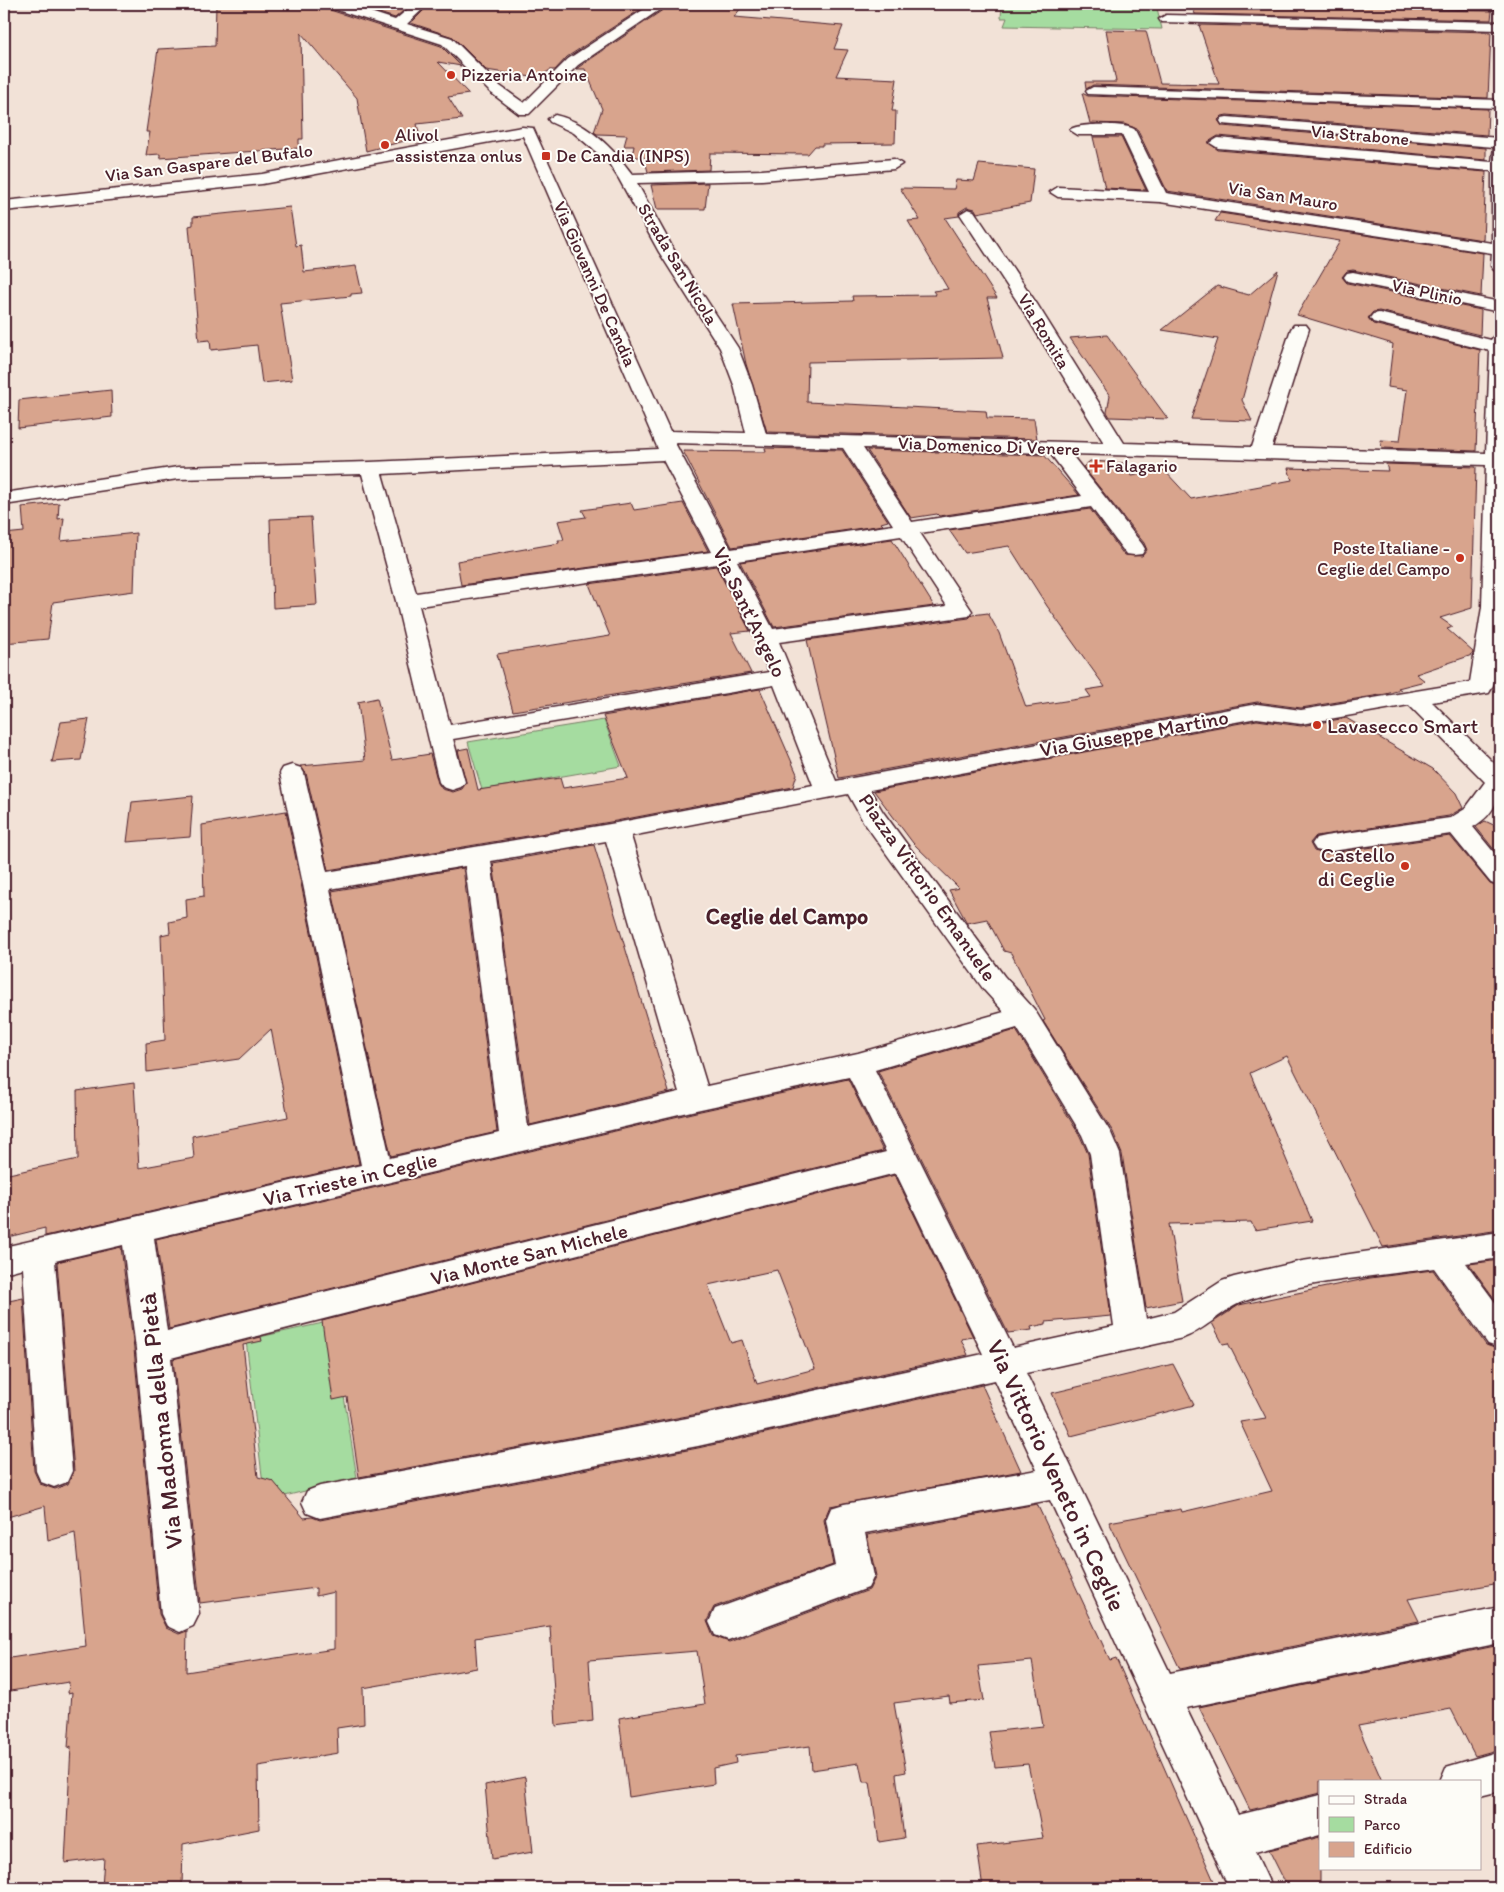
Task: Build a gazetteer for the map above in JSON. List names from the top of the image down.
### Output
{
  "streets": {
    "street": [
      "Via Strabone",
      "Via San Gaspare del Bufalo",
      "Via San Mauro",
      "Strada San Nicola",
      "Via Giovanni De Candia",
      "Via Plinio",
      "Via Romita",
      "Via Domenico Di Venere",
      "Via Sant'Angelo",
      "Via Giuseppe Martino",
      "Piazza Vittorio Emanuele",
      "Via Trieste in Ceglie",
      "Via Monte San Michele",
      "Via Madonna della Pietà",
      "Via Vittorio Veneto in Ceglie"
    ]
  },
  "crossings": [
    ["Via San Gaspare del Bufalo", "Strada San Nicola"],
    ["Via San Gaspare del Bufalo", "Via Giovanni De Candia"],
    ["Strada San Nicola", "Via Domenico Di Venere"],
    ["Via Giovanni De Candia", "Via Domenico Di Venere"],
    ["Via Giovanni De Candia", "Via Sant'Angelo"],
    ["Via Romita", "Via Domenico Di Venere"],
    ["Via Domenico Di Venere", "Via Sant'Angelo"],
    ["Via Sant'Angelo", "Piazza Vittorio Emanuele"],
    ["Via Giuseppe Martino", "Piazza Vittorio Emanuele"],
    ["Via Trieste in Ceglie", "Via Madonna della Pietà"],
    ["Via Monte San Michele", "Via Madonna della Pietà"],
    ["Via Monte San Michele", "Via Vittorio Veneto in Ceglie"]
  ],
  "districts": ["Ceglie del Campo"],
  "places": {
    "other": [
      "Pizzeria Antoine",
      "Alivol assistenza onlus",
      "Poste Italiane - Ceglie del Campo",
      "Lavasecco Smart",
      "Castello di Ceglie"
    ],
    "transit": ["De Candia (INPS)"],
    "health": ["Falagario"]
  },
  "legend": ["Strada", "Parco", "Edificio"]
}
